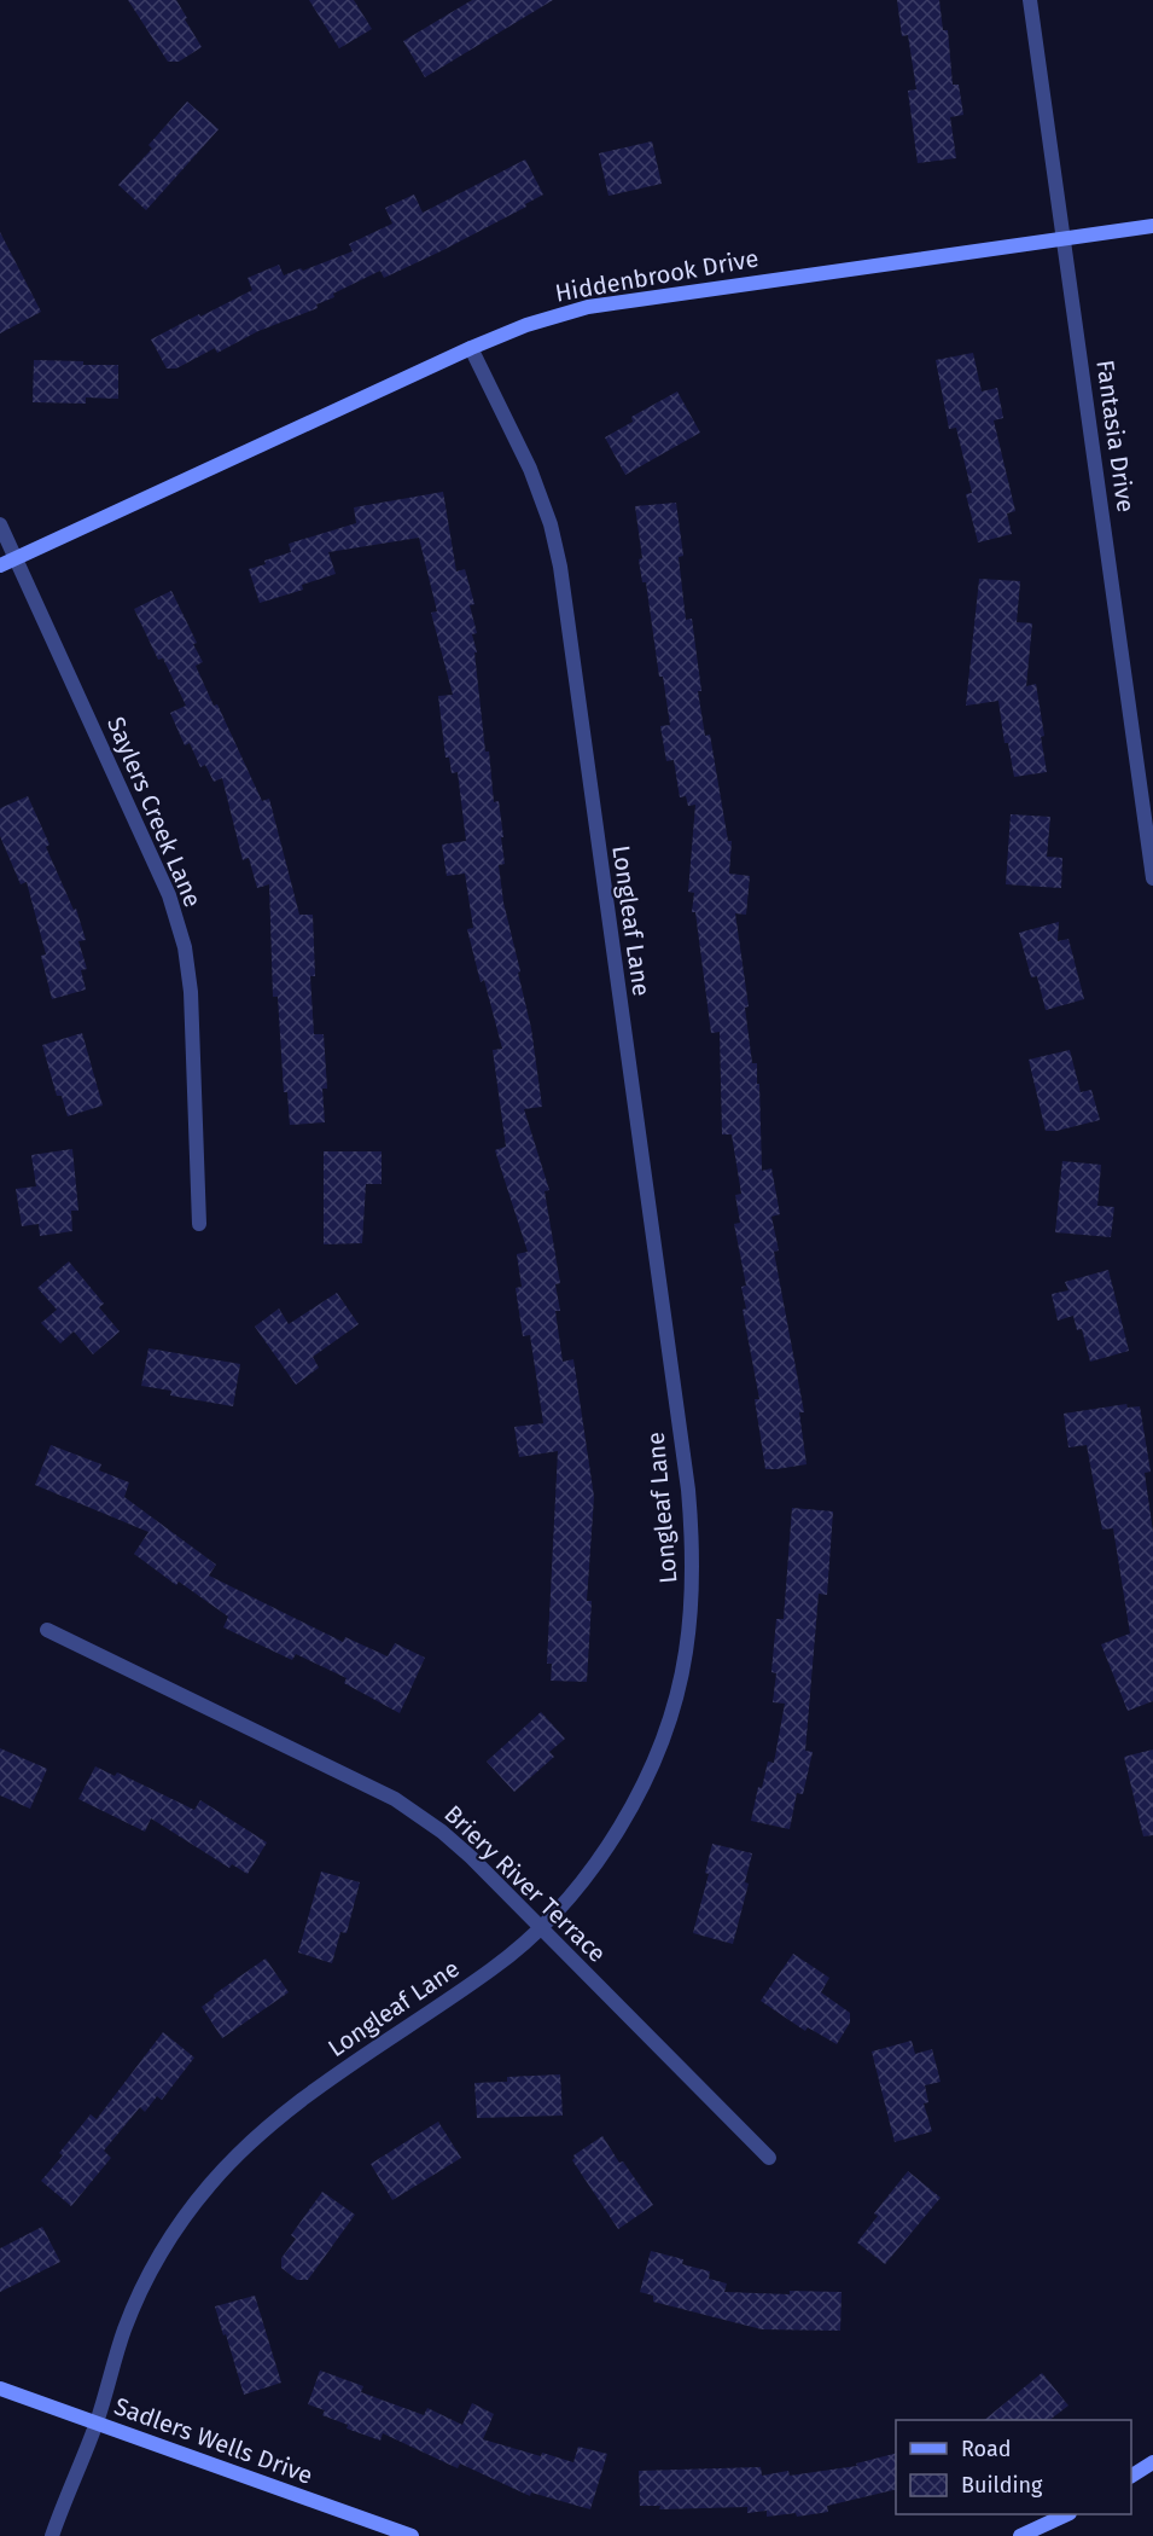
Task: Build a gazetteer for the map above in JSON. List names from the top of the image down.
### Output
{
  "streets": {
    "street": [
      "Hiddenbrook Drive",
      "Fantasia Drive",
      "Saylers Creek Lane",
      "Longleaf Lane",
      "Briery River Terrace",
      "Sadlers Wells Drive"
    ]
  },
  "crossings": [
    ["Hiddenbrook Drive", "Fantasia Drive"],
    ["Hiddenbrook Drive", "Saylers Creek Lane"],
    ["Hiddenbrook Drive", "Longleaf Lane"],
    ["Longleaf Lane", "Briery River Terrace"],
    ["Longleaf Lane", "Sadlers Wells Drive"]
  ],
  "legend": ["Road", "Building"]
}
